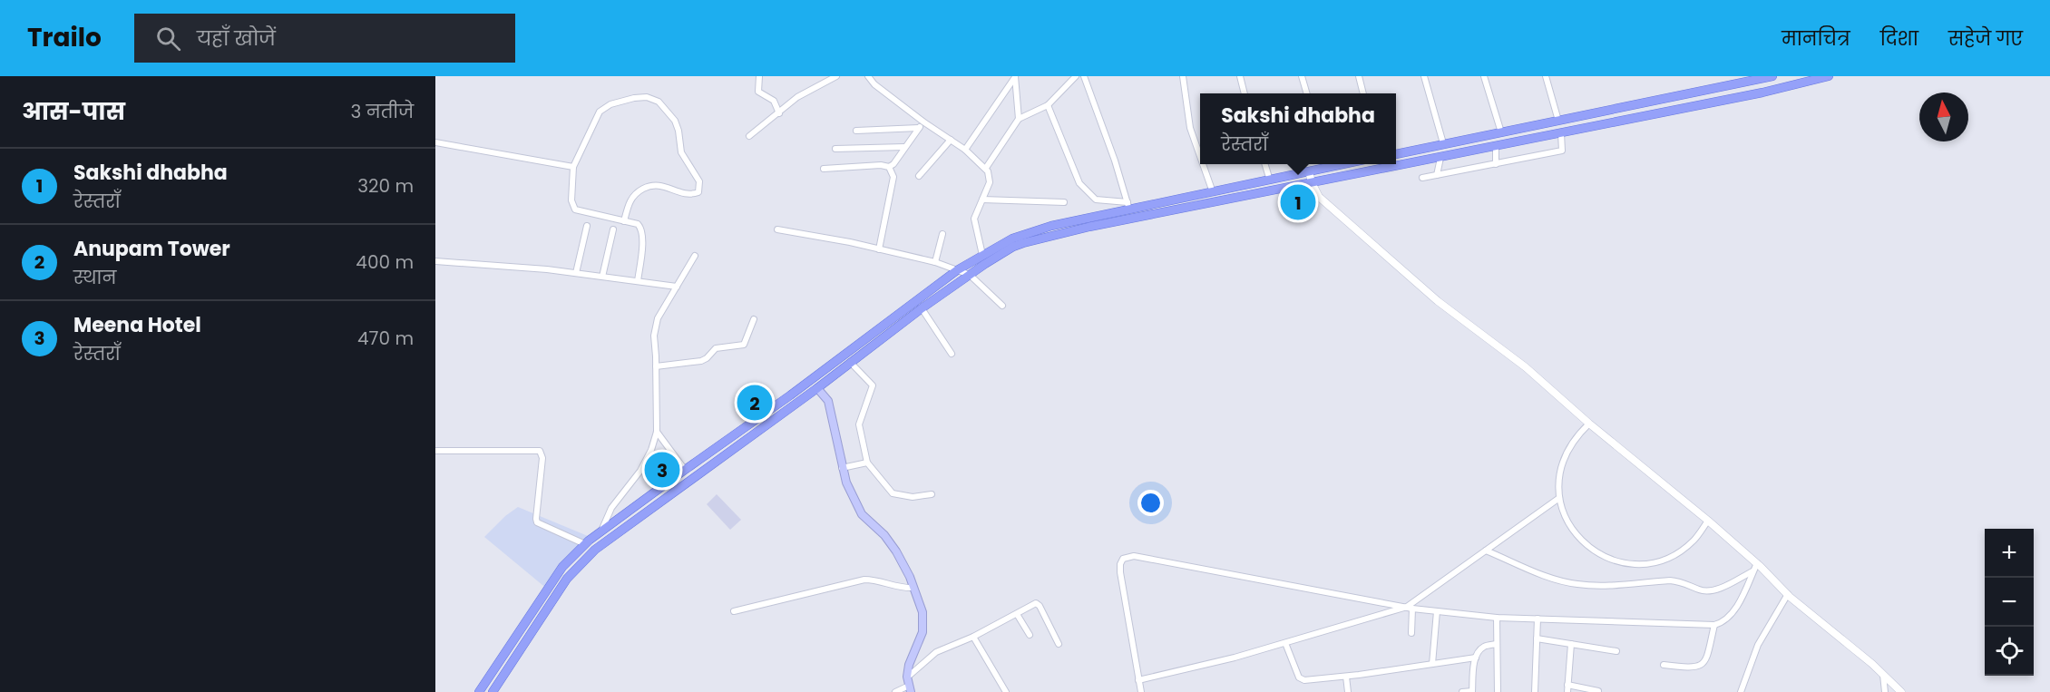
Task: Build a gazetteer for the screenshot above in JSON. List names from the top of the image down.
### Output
{
  "north": "top",
  "page": {
    "header": "Trailo",
    "search": "यहाँ खोजें",
    "nav": ["मानचित्र", "दिशा", "सहेजे गए"],
    "heading": ["आस-पास", "3 नतीजे"],
    "popup": ["Sakshi dhabha", "रेस्तराँ"],
    "list": [
      {
        "mark": "1",
        "name": "Sakshi dhabha",
        "note": "रेस्तराँ",
        "value": "320 m"
      },
      {
        "mark": "2",
        "name": "Anupam Tower",
        "note": "स्थान",
        "value": "400 m"
      },
      {
        "mark": "3",
        "name": "Meena Hotel",
        "note": "रेस्तराँ",
        "value": "470 m"
      }
    ],
    "pins": ["1", "2", "3"],
    "map_buttons": ["+", "−"]
  }
}
